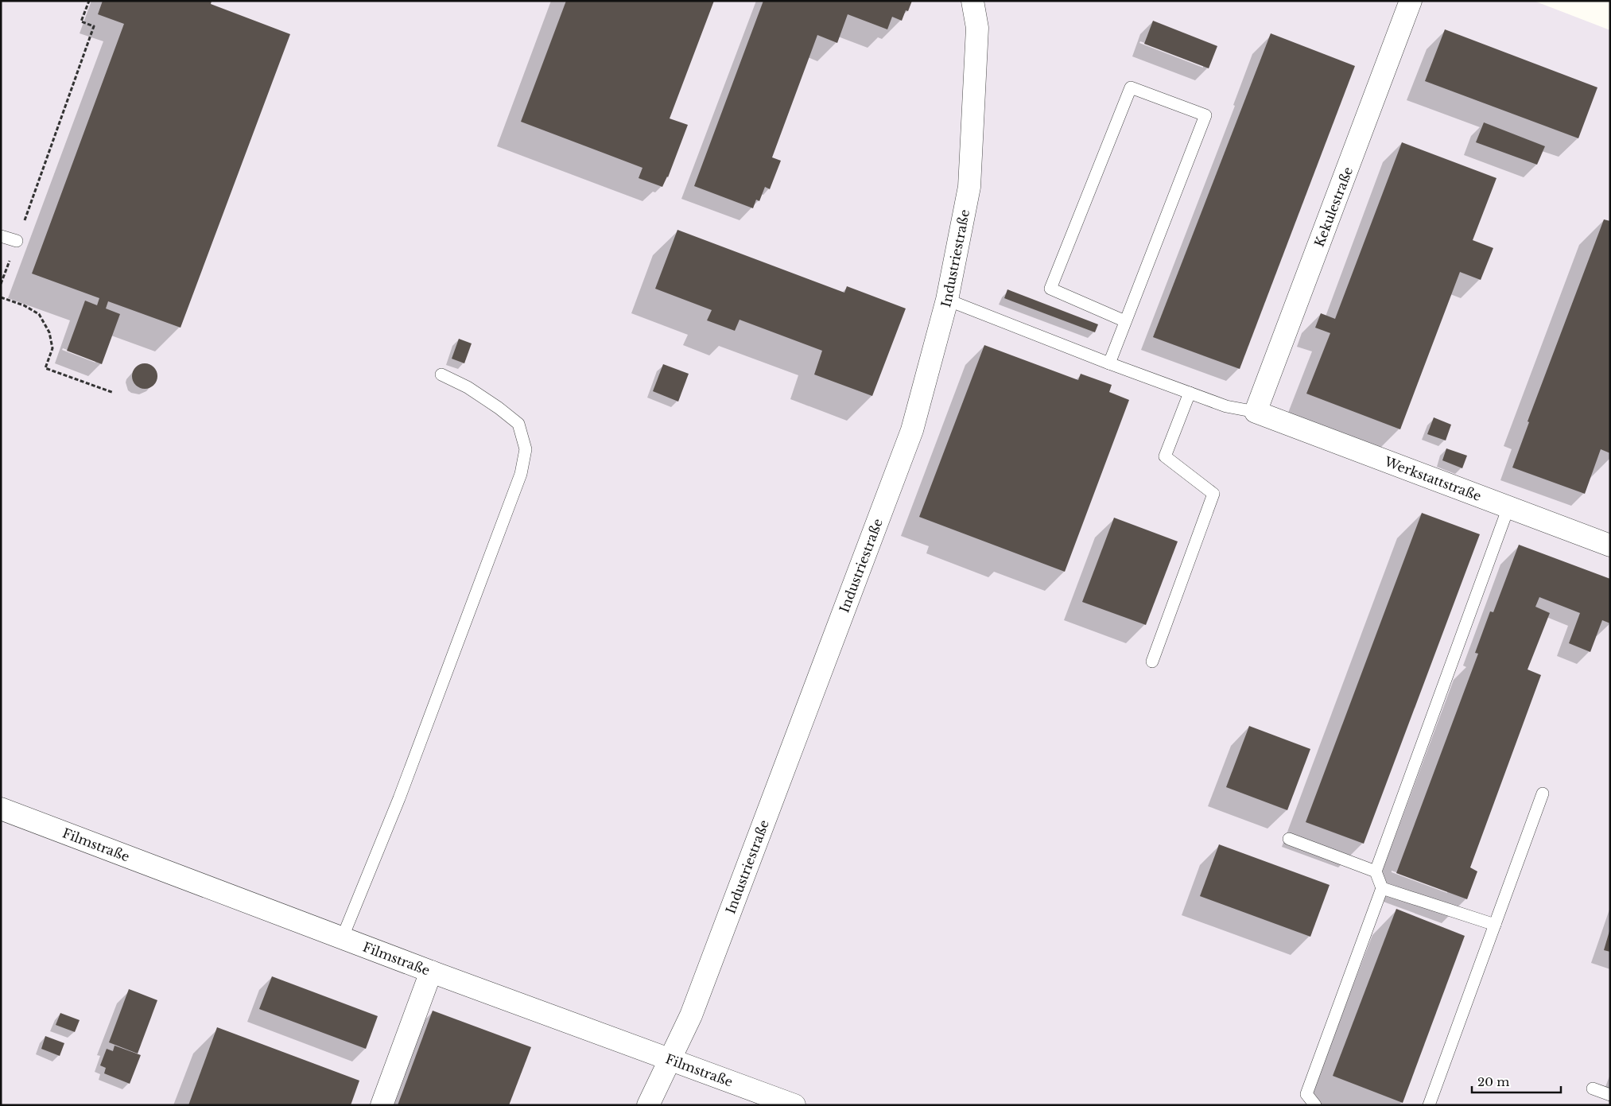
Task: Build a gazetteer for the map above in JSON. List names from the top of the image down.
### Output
{
  "streets": {
    "street": [
      "Kekulestraße",
      "Industriestraße",
      "Werkstattstraße",
      "Filmstraße"
    ]
  },
  "crossings": [
    ["Kekulestraße", "Werkstattstraße"],
    ["Industriestraße", "Filmstraße"]
  ],
  "scale_bar": "20 m"
}
